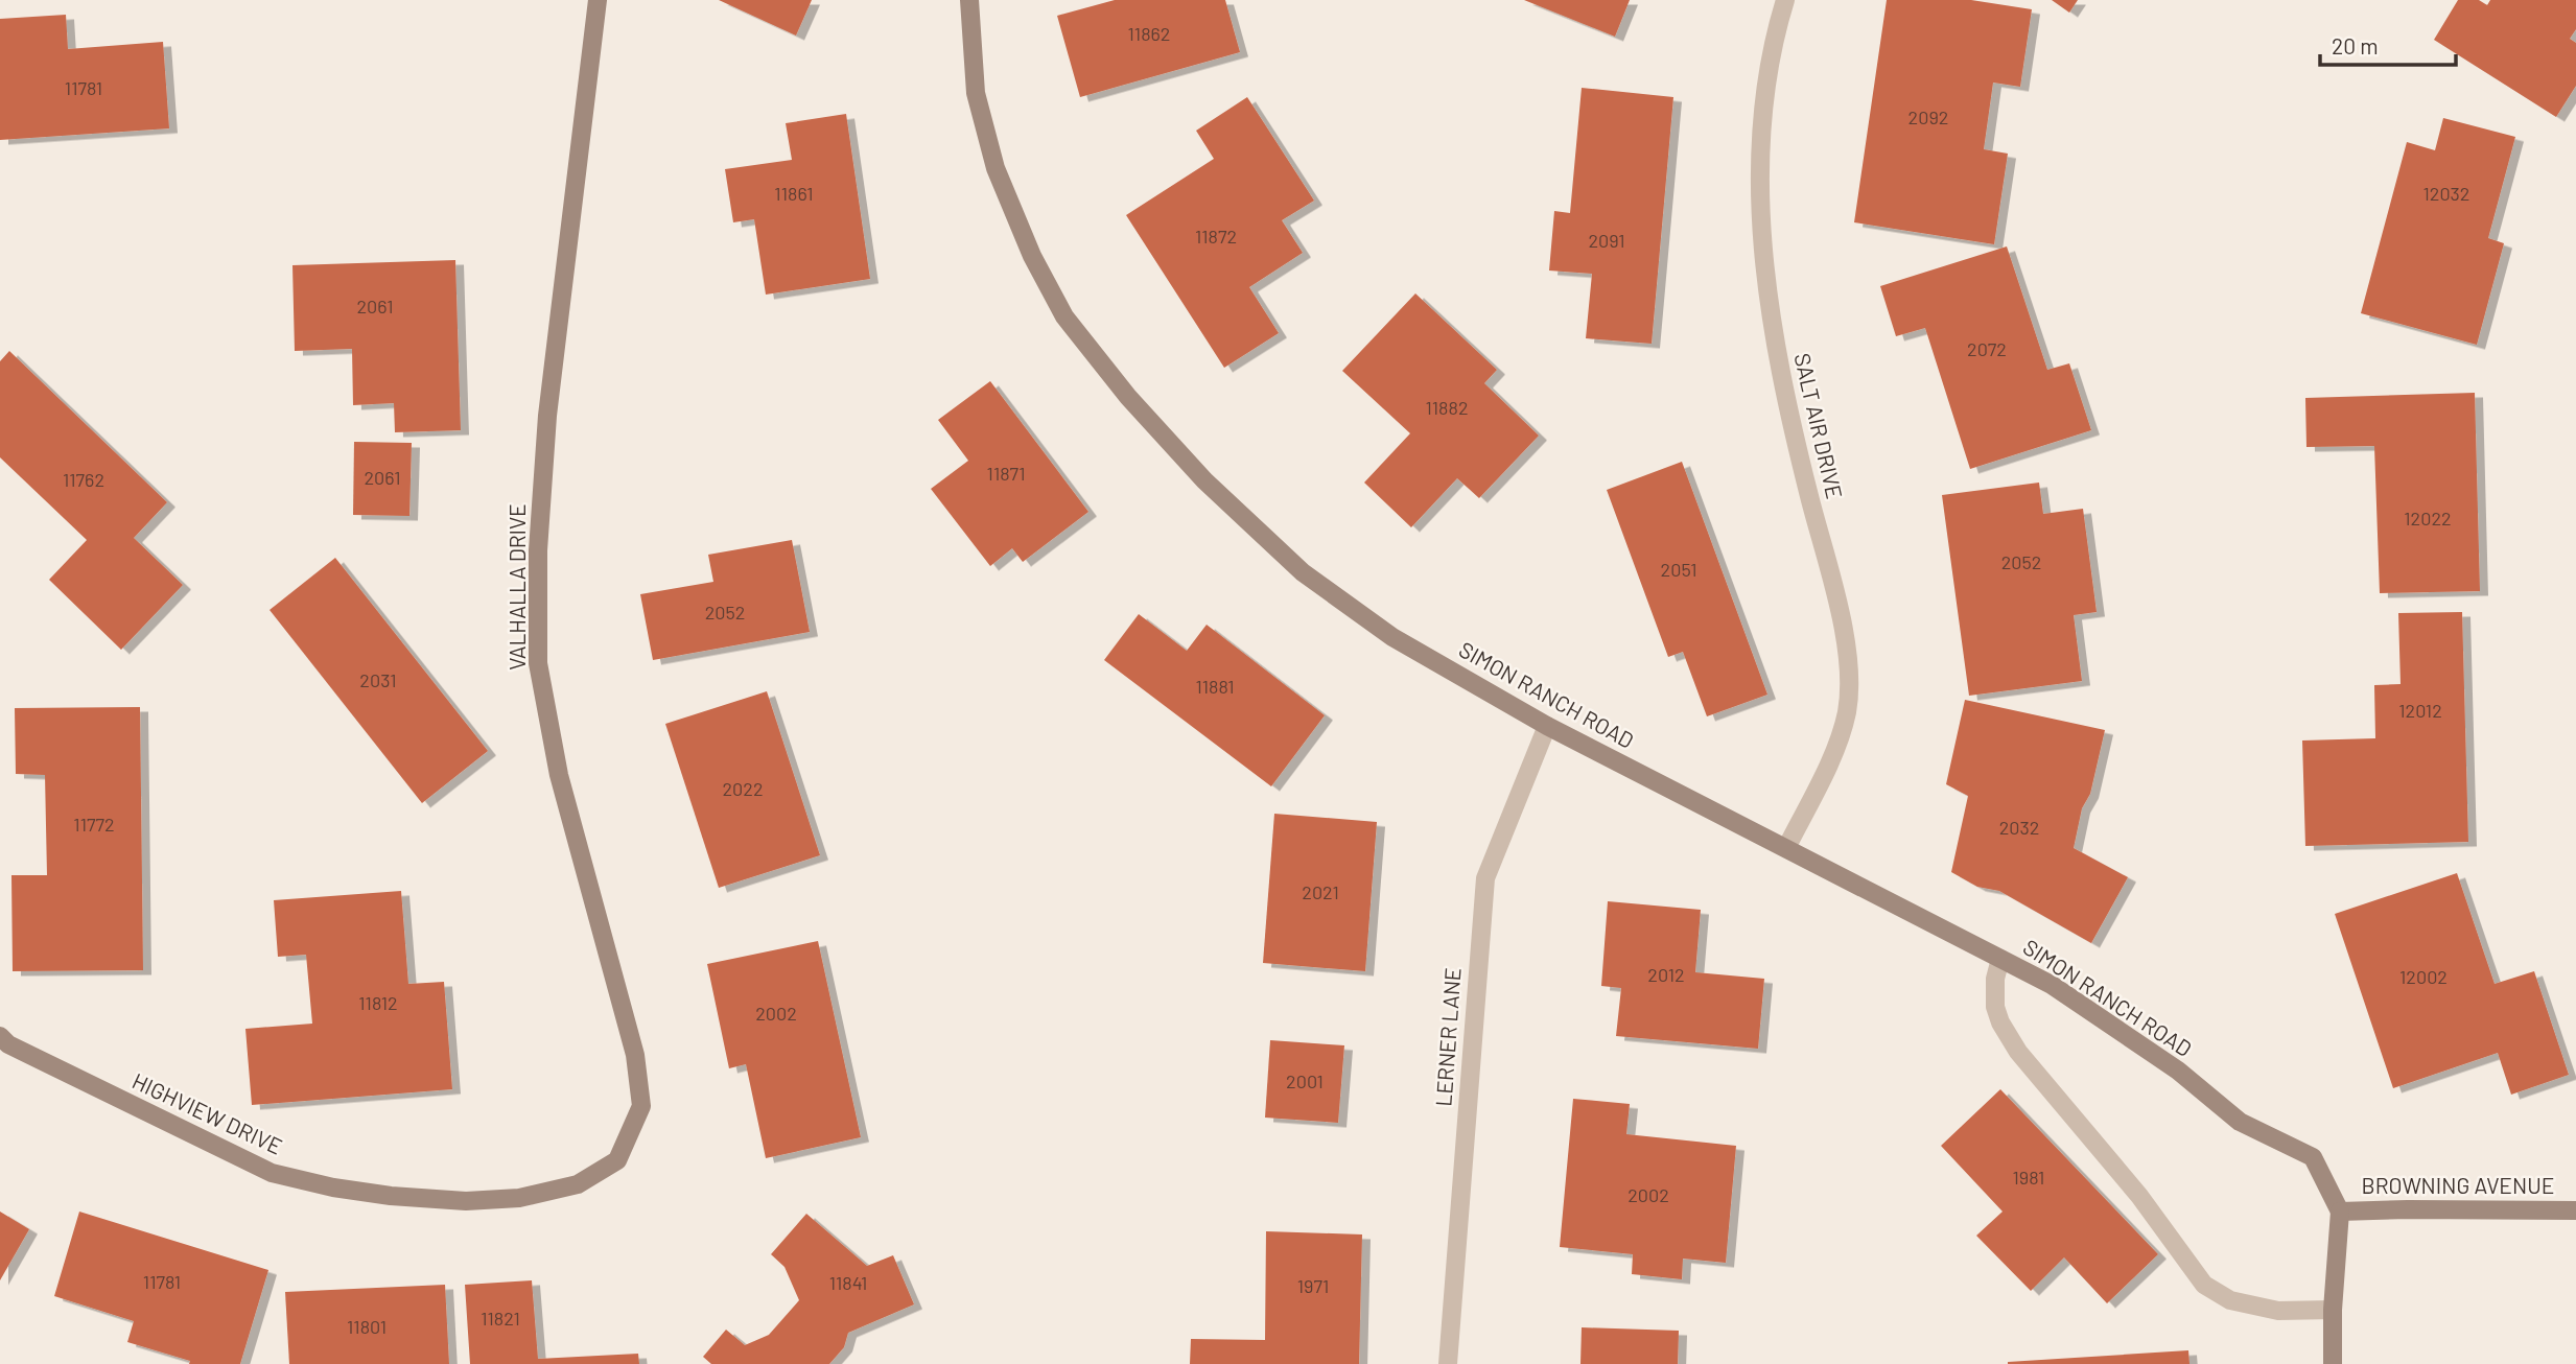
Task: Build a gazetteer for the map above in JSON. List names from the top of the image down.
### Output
{
  "streets": {
    "street": [
      "SALT AIR DRIVE",
      "VALHALLA DRIVE",
      "SIMON RANCH ROAD",
      "LERNER LANE",
      "HIGHVIEW DRIVE",
      "BROWNING AVENUE"
    ]
  },
  "crossings": [
    ["SALT AIR DRIVE", "SIMON RANCH ROAD"],
    ["VALHALLA DRIVE", "HIGHVIEW DRIVE"],
    ["SIMON RANCH ROAD", "LERNER LANE"],
    ["SIMON RANCH ROAD", "BROWNING AVENUE"]
  ],
  "house_numbers": [
    "11862",
    "11781",
    "2092",
    "11861",
    "12032",
    "11872",
    "2091",
    "2061",
    "2072",
    "11882",
    "11871",
    "2061",
    "11762",
    "12022",
    "2052",
    "2051",
    "2052",
    "2031",
    "11881",
    "12012",
    "2022",
    "11772",
    "2032",
    "2021",
    "2012",
    "12002",
    "11812",
    "2002",
    "2001",
    "1981",
    "2002",
    "11781",
    "11841",
    "1971",
    "11821",
    "11801"
  ],
  "scale_bar": "20 m"
}
